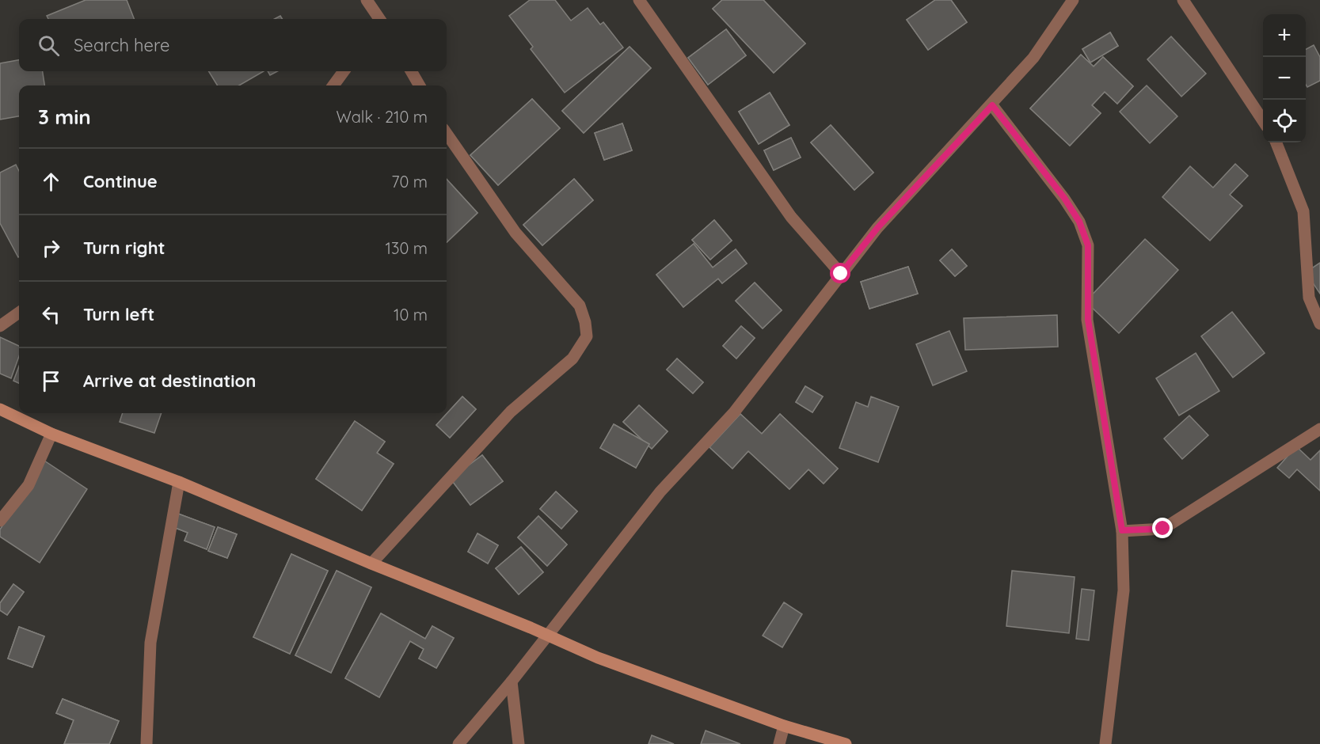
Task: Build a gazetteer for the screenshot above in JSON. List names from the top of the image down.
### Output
{
  "page": {
    "map_buttons": ["+", "−"],
    "search": "Search here",
    "heading": ["3 min", "Walk · 210 m"],
    "list": [
      ["Continue", "70 m"],
      ["Turn right", "130 m"],
      ["Turn left", "10 m"],
      "Arrive at destination"
    ]
  }
}
